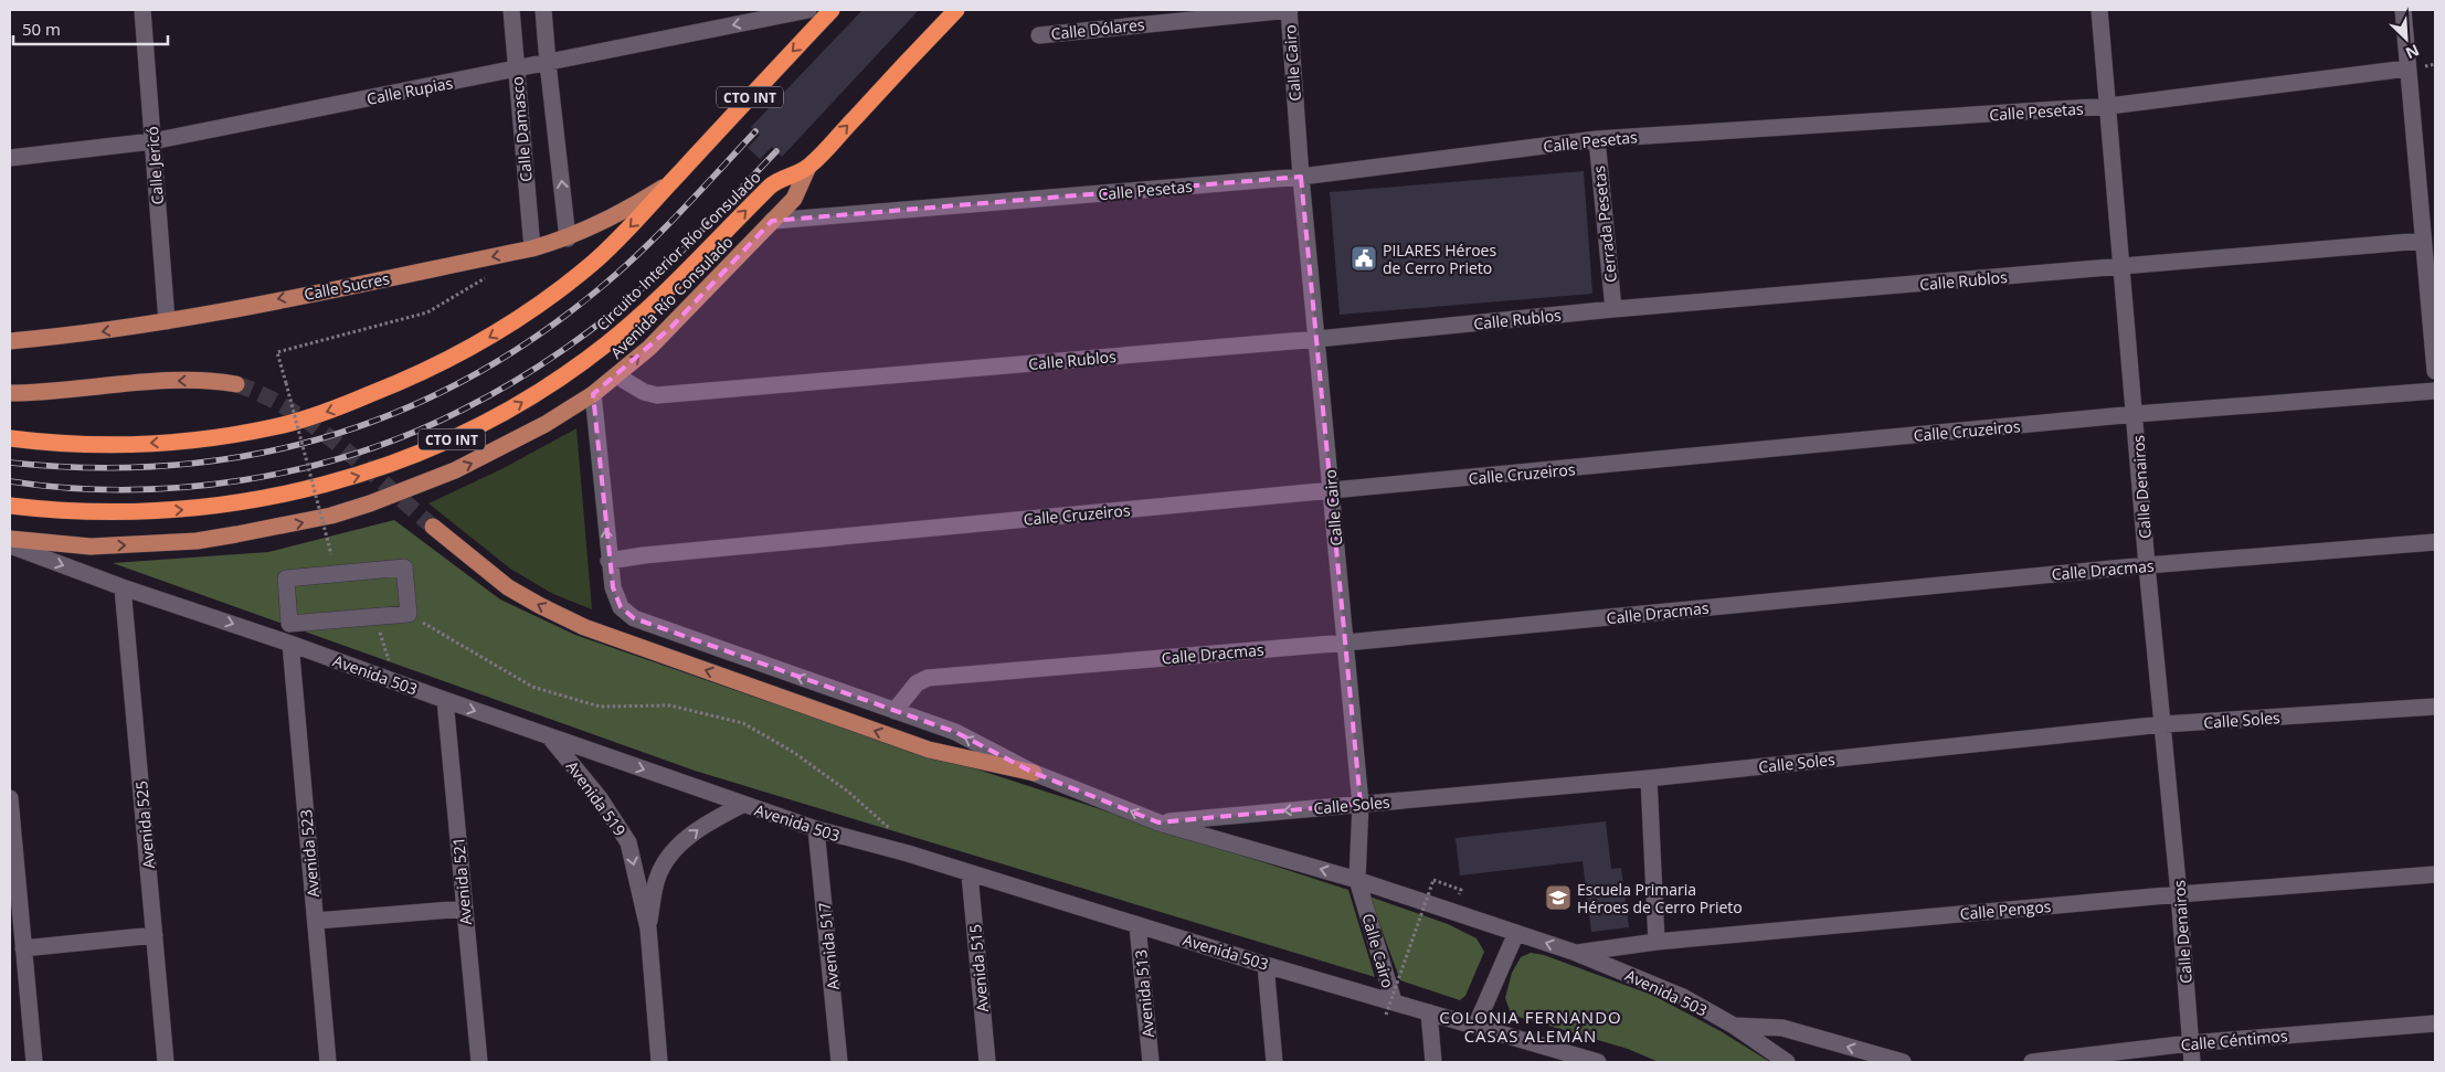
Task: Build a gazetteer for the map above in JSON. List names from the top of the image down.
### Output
{
  "streets": {
    "highway": ["CTO INT", "Circuito Interior Río Consulado", "Avenida Río Consulado"],
    "main road": ["Calle Sucres"],
    "street": [
      "Calle Dólares",
      "Calle Cairo",
      "Calle Rupias",
      "Calle Pesetas",
      "Calle Damasco",
      "Calle Jericó",
      "Cerrada Pesetas",
      "Calle Rublos",
      "Calle Cruzeiros",
      "Calle Denairos",
      "Calle Dracmas",
      "Avenida 503",
      "Calle Soles",
      "Avenida 519",
      "Avenida 525",
      "Avenida 523",
      "Avenida 521",
      "Calle Pengos",
      "Avenida 517",
      "Avenida 515",
      "Avenida 513",
      "Calle Céntimos"
    ]
  },
  "crossings": [
    ["Calle Dólares", "Calle Cairo"],
    ["Calle Cairo", "Calle Pesetas"],
    ["Calle Cairo", "Calle Rublos"],
    ["Calle Cairo", "Calle Cruzeiros"],
    ["Calle Cairo", "Calle Dracmas"],
    ["Calle Cairo", "Avenida 503"],
    ["Calle Cairo", "Calle Soles"],
    ["Calle Rupias", "Calle Damasco"],
    ["Calle Rupias", "Calle Jericó"],
    ["CTO INT", "Calle Sucres"],
    ["Calle Pesetas", "Cerrada Pesetas"],
    ["Calle Pesetas", "Avenida Río Consulado"],
    ["Calle Pesetas", "Calle Denairos"],
    ["Calle Damasco", "Calle Sucres"],
    ["Calle Jericó", "Calle Sucres"],
    ["Cerrada Pesetas", "Calle Rublos"],
    ["Circuito Interior Río Consulado", "Avenida Río Consulado"],
    ["Calle Rublos", "Avenida Río Consulado"],
    ["Calle Rublos", "Calle Denairos"],
    ["Calle Cruzeiros", "Calle Denairos"],
    ["Calle Cruzeiros", "Avenida 503"],
    ["Calle Denairos", "Calle Dracmas"],
    ["Calle Denairos", "Calle Soles"],
    ["Calle Denairos", "Calle Pengos"],
    ["Calle Denairos", "Calle Céntimos"],
    ["Calle Dracmas", "Avenida 503"],
    ["Avenida 503", "Calle Soles"],
    ["Avenida 503", "Avenida 519"],
    ["Avenida 503", "Avenida 525"],
    ["Avenida 503", "Avenida 523"],
    ["Avenida 503", "Avenida 521"],
    ["Avenida 503", "Calle Pengos"],
    ["Avenida 503", "Avenida 517"],
    ["Avenida 503", "Avenida 515"],
    ["Avenida 503", "Avenida 513"]
  ],
  "districts": ["COLONIA FERNANDO CASAS ALEMÁN"],
  "places": {
    "public building": ["PILARES Héroes de Cerro Prieto"],
    "school or university": ["Escuela Primaria Héroes de Cerro Prieto"]
  },
  "scale_bar": "50 m",
  "north": "bottom right"
}
